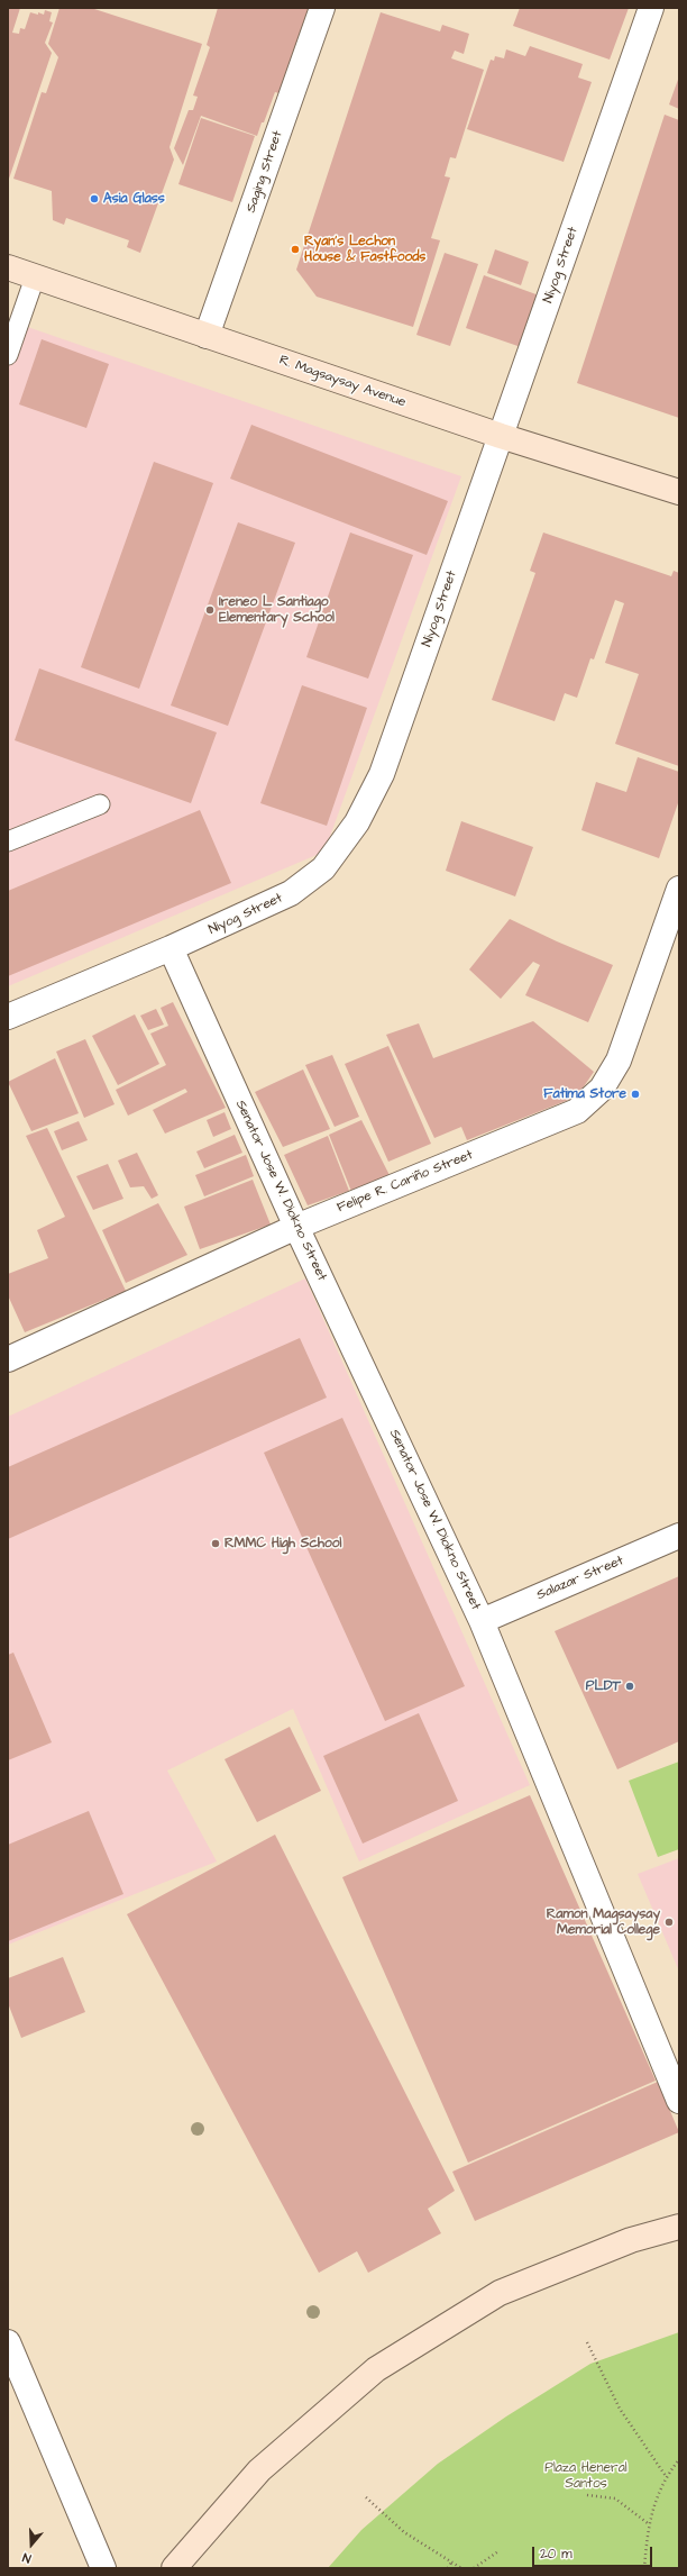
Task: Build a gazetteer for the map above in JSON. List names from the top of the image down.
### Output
{
  "streets": {
    "street": [
      "Saging Street",
      "Niyog Street",
      "R. Magsaysay Avenue",
      "Felipe R. Cariño Street",
      "Senator Jose W. Diokno Street",
      "Salazar Street"
    ]
  },
  "crossings": [
    ["Saging Street", "R. Magsaysay Avenue"],
    ["Niyog Street", "R. Magsaysay Avenue"],
    ["Niyog Street", "Senator Jose W. Diokno Street"],
    ["Felipe R. Cariño Street", "Senator Jose W. Diokno Street"],
    ["Senator Jose W. Diokno Street", "Salazar Street"]
  ],
  "parks": ["Plaza Heneral Santos"],
  "places": [
    "Asia Glass",
    "Ryan's Lechon House & Fastfoods",
    "Ireneo L Santiago Elementary School",
    "Fatima Store",
    "RMMC High School",
    "PLDT",
    "Ramon Magsaysay Memorial College"
  ],
  "scale_bar": "20 m",
  "north": "bottom"
}
